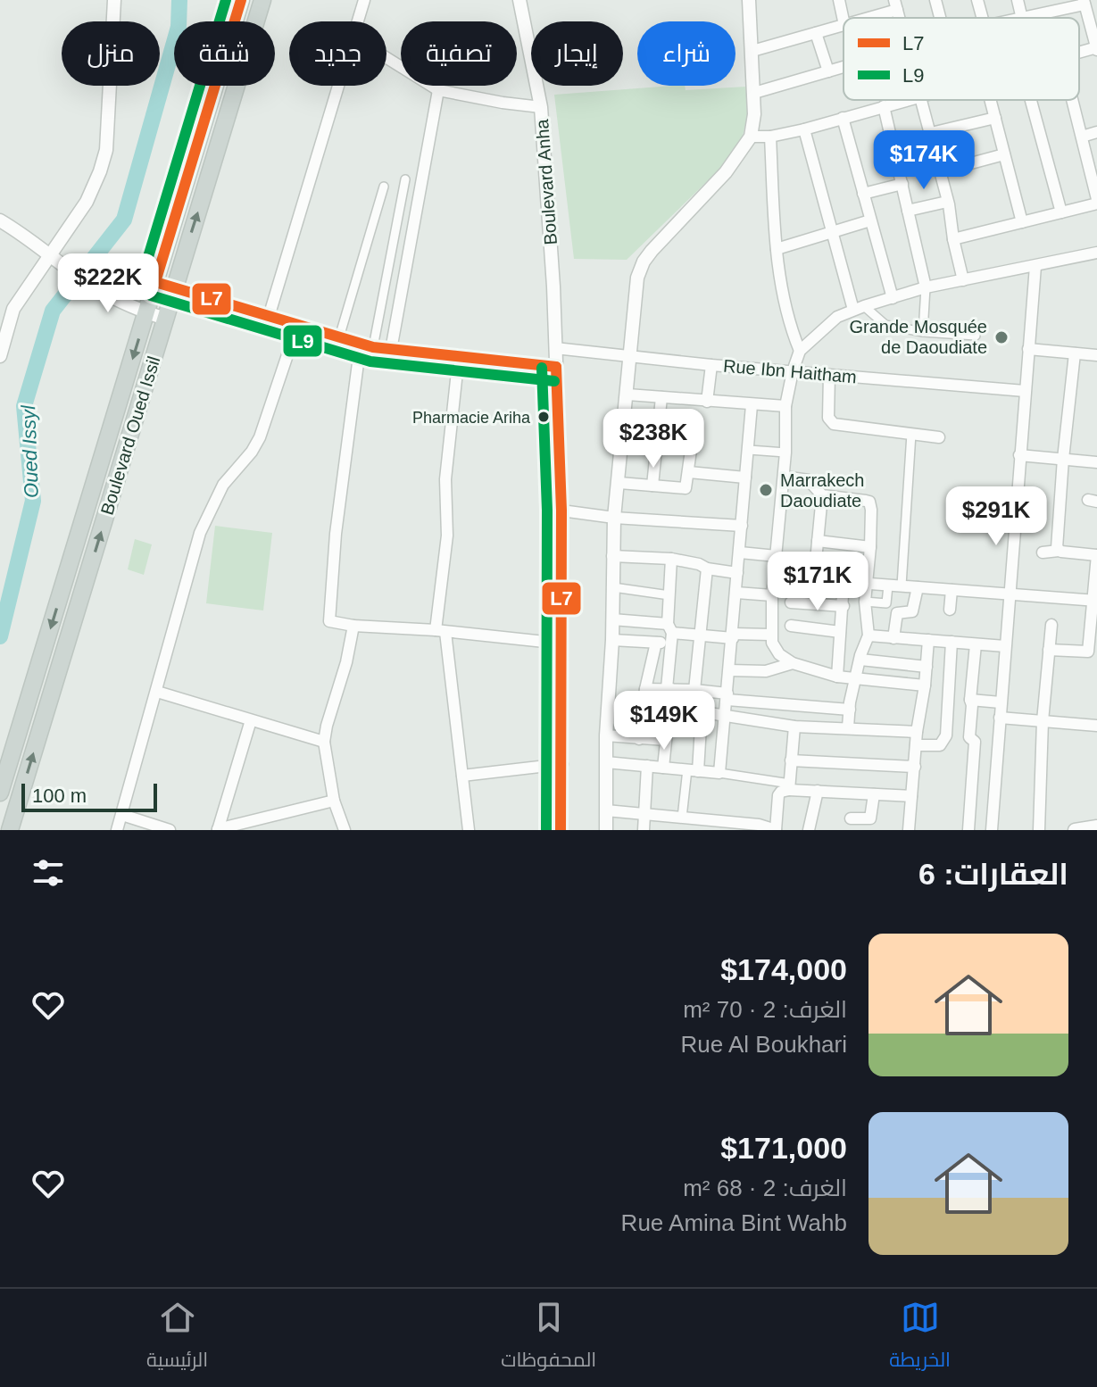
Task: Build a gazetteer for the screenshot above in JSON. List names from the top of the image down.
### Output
{
  "streets": {
    "main road": ["Boulevard Oued Issil"],
    "street": ["Boulevard Anha", "Rue Ibn Haitham"]
  },
  "crossings": [
    ["Boulevard Anha", "Rue Ibn Haitham"]
  ],
  "water": ["Oued Issyl"],
  "places": ["Grande Mosquée de Daoudiate", "Pharmacie Ariha", "Marrakech Daoudiate"],
  "lines": ["transit line L7", "transit line L9"],
  "legend": ["L7", "L9"],
  "scale_bar": "100 m",
  "page": {
    "chip": [
      "شراء",
      "إيجار",
      "تصفية",
      "جديد",
      "شقة",
      "منزل"
    ],
    "price": [
      "$174K",
      "$222K",
      "$238K",
      "$291K",
      "$171K",
      "$149K"
    ],
    "scale": "100 m",
    "heading": "العقارات: 6",
    "list": [
      {
        "name": "$174,000",
        "note": "الغرف: 2 · 70 m² · Rue Al Boukhari"
      },
      {
        "name": "$171,000",
        "note": "الغرف: 2 · 68 m² · Rue Amina Bint Wahb"
      }
    ],
    "tabs": ["الخريطة", "المحفوظات", "الرئيسية"]
  }
}
